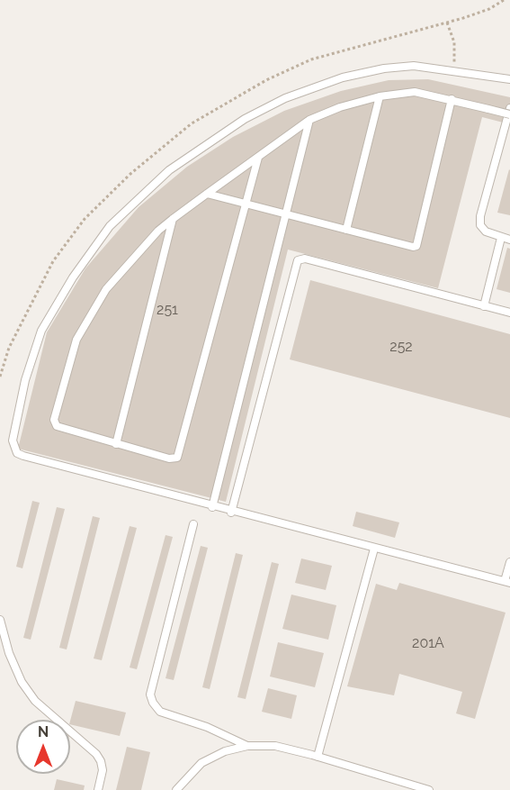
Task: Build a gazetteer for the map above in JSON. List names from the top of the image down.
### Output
{
  "house_numbers": ["251", "252", "201A"],
  "north": "top"
}
